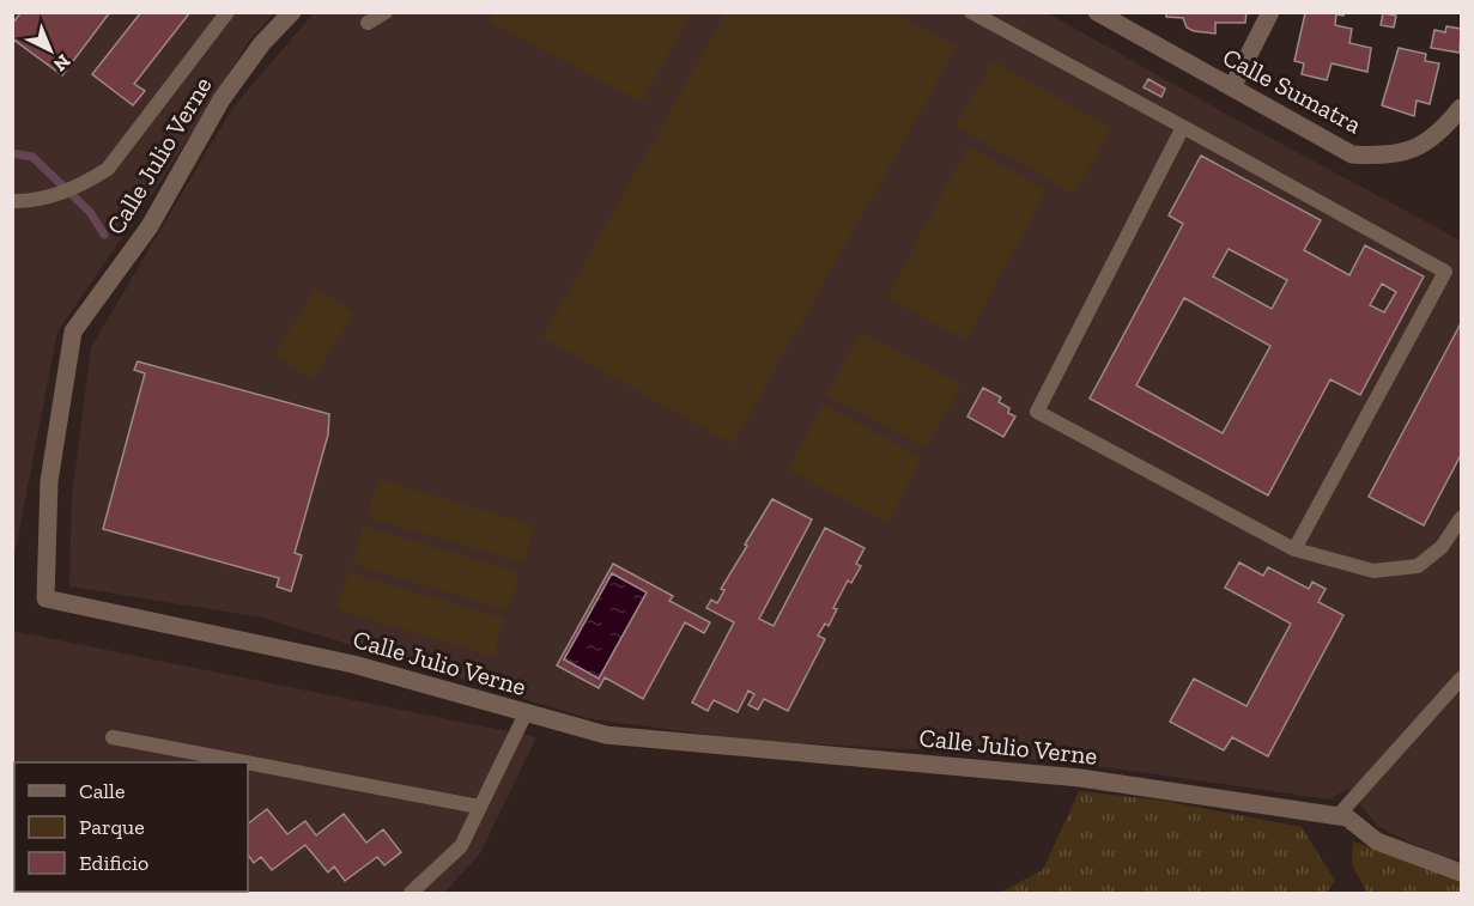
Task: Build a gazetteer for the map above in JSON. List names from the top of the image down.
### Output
{
  "streets": {
    "street": ["Calle Sumatra", "Calle Julio Verne"]
  },
  "legend": ["Calle", "Parque", "Edificio"],
  "north": "bottom right"
}
